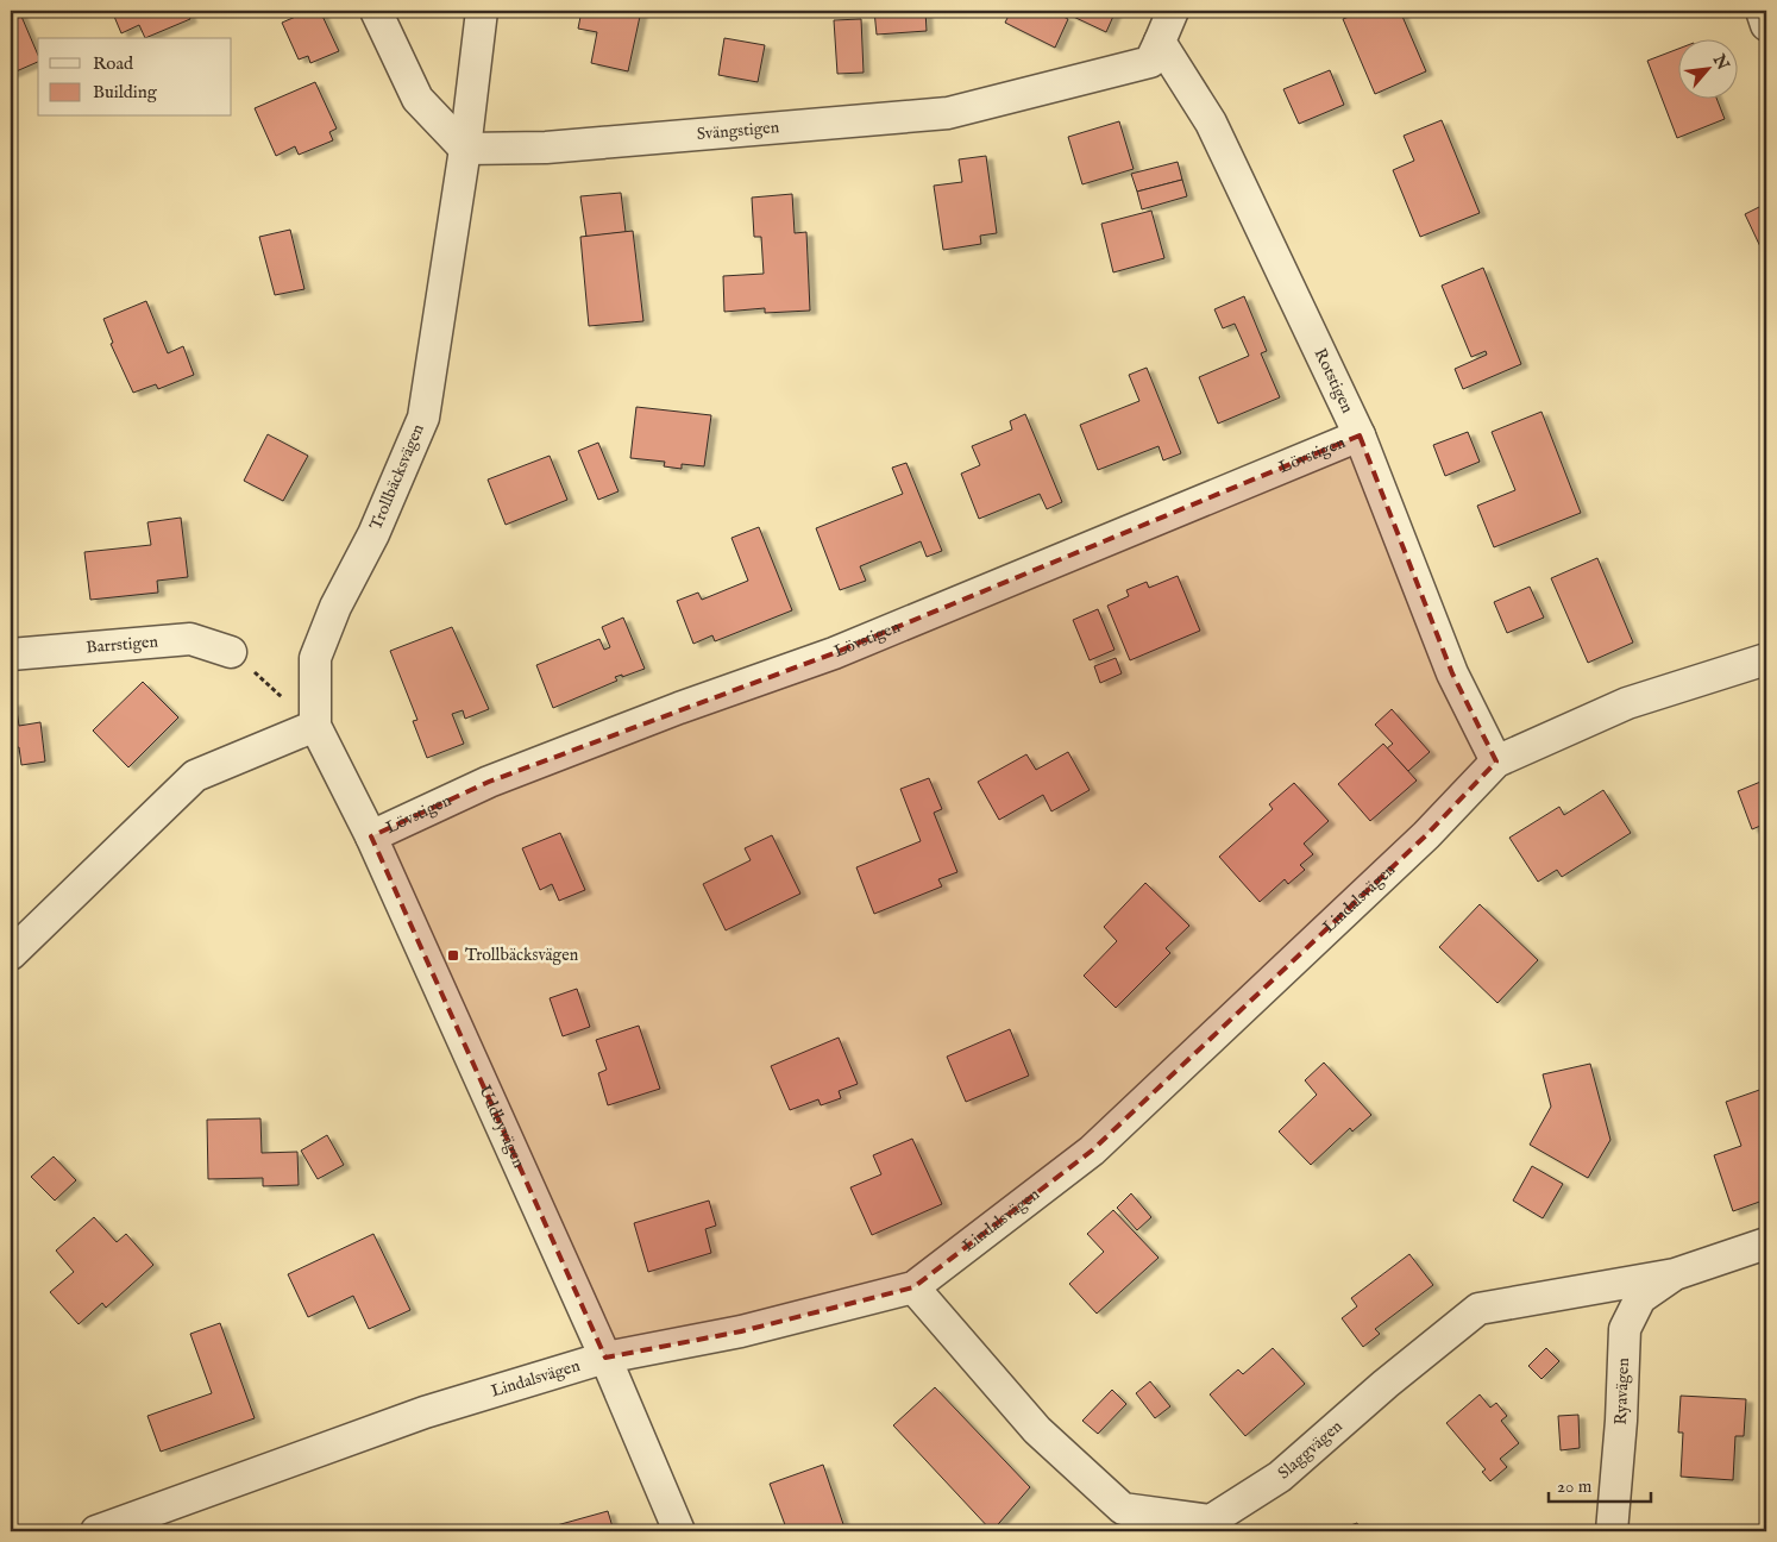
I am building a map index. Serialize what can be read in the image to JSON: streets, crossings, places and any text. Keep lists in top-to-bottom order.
{
  "streets": {
    "street": [
      "Svängstigen",
      "Rotstigen",
      "Lövstigen",
      "Trollbäcksvägen",
      "Barrstigen",
      "Lindalsvägen",
      "Uddbyvägen",
      "Ryavägen",
      "Slaggvägen"
    ]
  },
  "crossings": [
    ["Svängstigen", "Rotstigen"],
    ["Svängstigen", "Trollbäcksvägen"],
    ["Rotstigen", "Lövstigen"],
    ["Rotstigen", "Lindalsvägen"],
    ["Lövstigen", "Uddbyvägen"],
    ["Trollbäcksvägen", "Uddbyvägen"],
    ["Lindalsvägen", "Uddbyvägen"],
    ["Lindalsvägen", "Slaggvägen"],
    ["Ryavägen", "Slaggvägen"]
  ],
  "places": {
    "transit": ["Trollbäcksvägen"]
  },
  "legend": ["Road", "Building"],
  "scale_bar": "20 m",
  "north": "top right"
}
